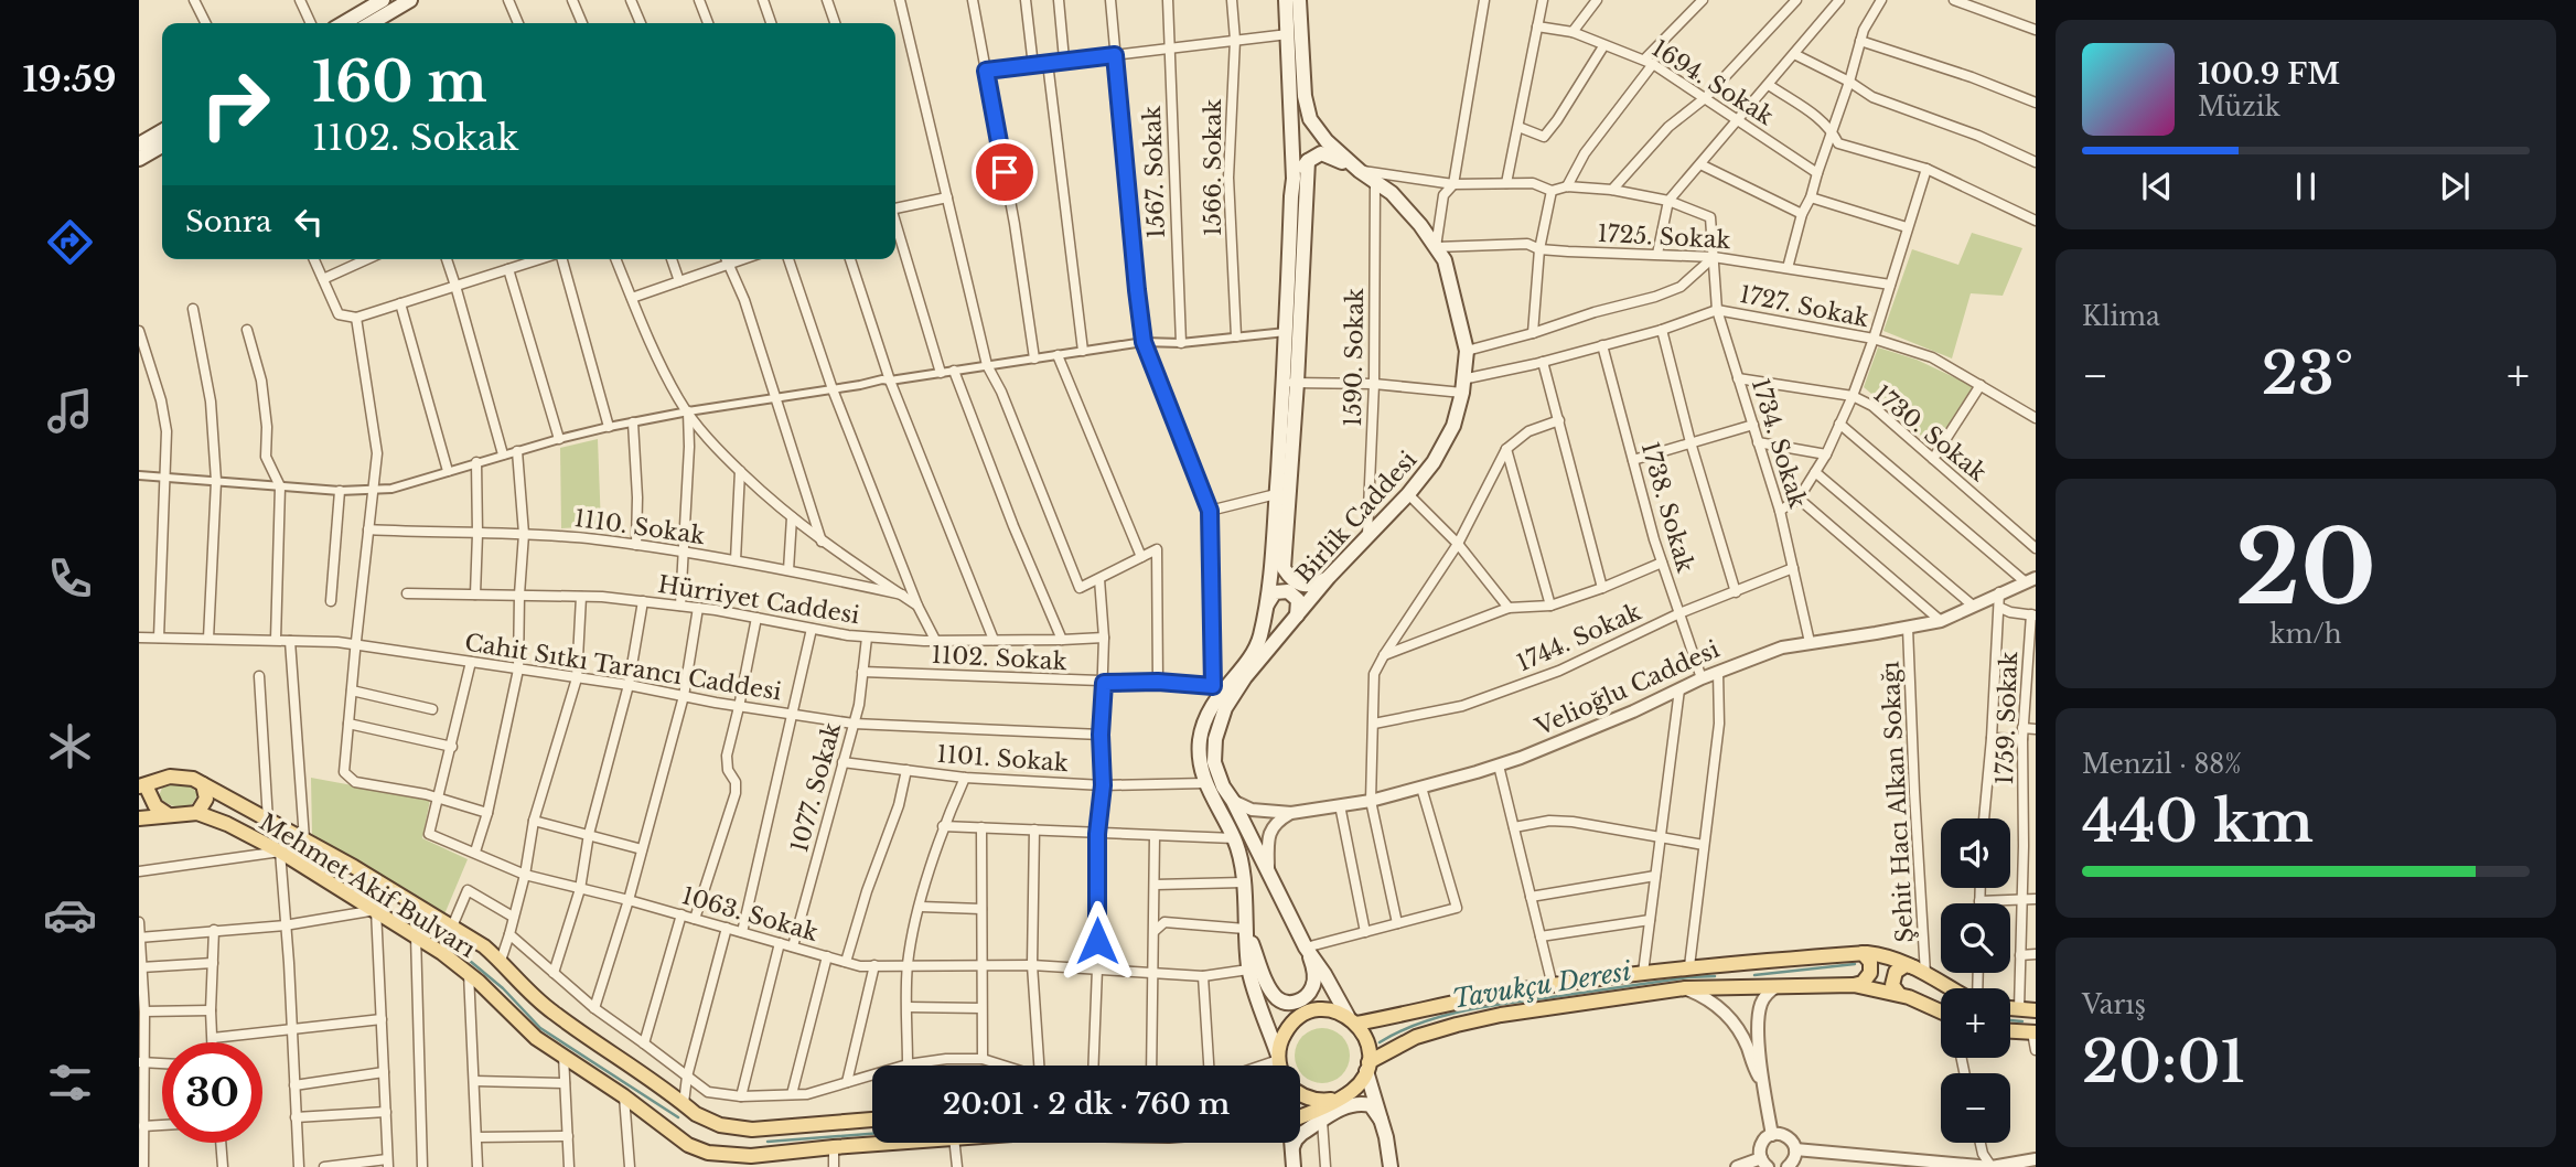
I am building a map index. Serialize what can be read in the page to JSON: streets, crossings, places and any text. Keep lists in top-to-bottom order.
{
  "streets": {
    "main road": ["Birlik Caddesi", "Mehmet Akif Bulvarı"],
    "street": [
      "1694. Sokak",
      "1566. Sokak",
      "1567. Sokak",
      "1725. Sokak",
      "1727. Sokak",
      "1590. Sokak",
      "1730. Sokak",
      "1734. Sokak",
      "1738. Sokak",
      "1110. Sokak",
      "Hürriyet Caddesi",
      "1744. Sokak",
      "1102. Sokak",
      "Cahit Sıtkı Tarancı Caddesi",
      "Velioğlu Caddesi",
      "1759. Sokak",
      "1101. Sokak",
      "1077. Sokak",
      "Şehit Hacı Alkan Sokağı",
      "1063. Sokak"
    ]
  },
  "crossings": [
    ["1725. Sokak", "1734. Sokak"],
    ["1725. Sokak", "Birlik Caddesi"],
    ["1727. Sokak", "1590. Sokak"],
    ["1727. Sokak", "1734. Sokak"],
    ["1727. Sokak", "1738. Sokak"],
    ["1727. Sokak", "Birlik Caddesi"],
    ["1590. Sokak", "Birlik Caddesi"],
    ["1730. Sokak", "1734. Sokak"],
    ["1734. Sokak", "1744. Sokak"],
    ["1734. Sokak", "Velioğlu Caddesi"],
    ["1738. Sokak", "1744. Sokak"],
    ["1738. Sokak", "Velioğlu Caddesi"],
    ["Birlik Caddesi", "1102. Sokak"],
    ["Birlik Caddesi", "Velioğlu Caddesi"],
    ["Birlik Caddesi", "1101. Sokak"],
    ["Birlik Caddesi", "1063. Sokak"],
    ["Hürriyet Caddesi", "1077. Sokak"],
    ["1102. Sokak", "1077. Sokak"],
    ["Cahit Sıtkı Tarancı Caddesi", "1077. Sokak"],
    ["Cahit Sıtkı Tarancı Caddesi", "1063. Sokak"],
    ["Velioğlu Caddesi", "Şehit Hacı Alkan Sokağı"],
    ["1101. Sokak", "1077. Sokak"],
    ["1077. Sokak", "1063. Sokak"]
  ],
  "water": ["Tavukçu Deresi"],
  "page": {
    "tabs": "19:59",
    "turn": ["160 m", "1102. Sokak"],
    "song": ["100.9 FM", "Müzik"],
    "then": "Sonra",
    "tile": [
      "Klima",
      ["20", "km/h"],
      ["Menzil · 88%", "440 km"],
      ["Varış", "20:01"]
    ],
    "heat": ["−", "23°", "+"],
    "map_buttons": ["+", "−"],
    "limit": "30",
    "trip": "20:01 · 2 dk · 760 m"
  }
}
